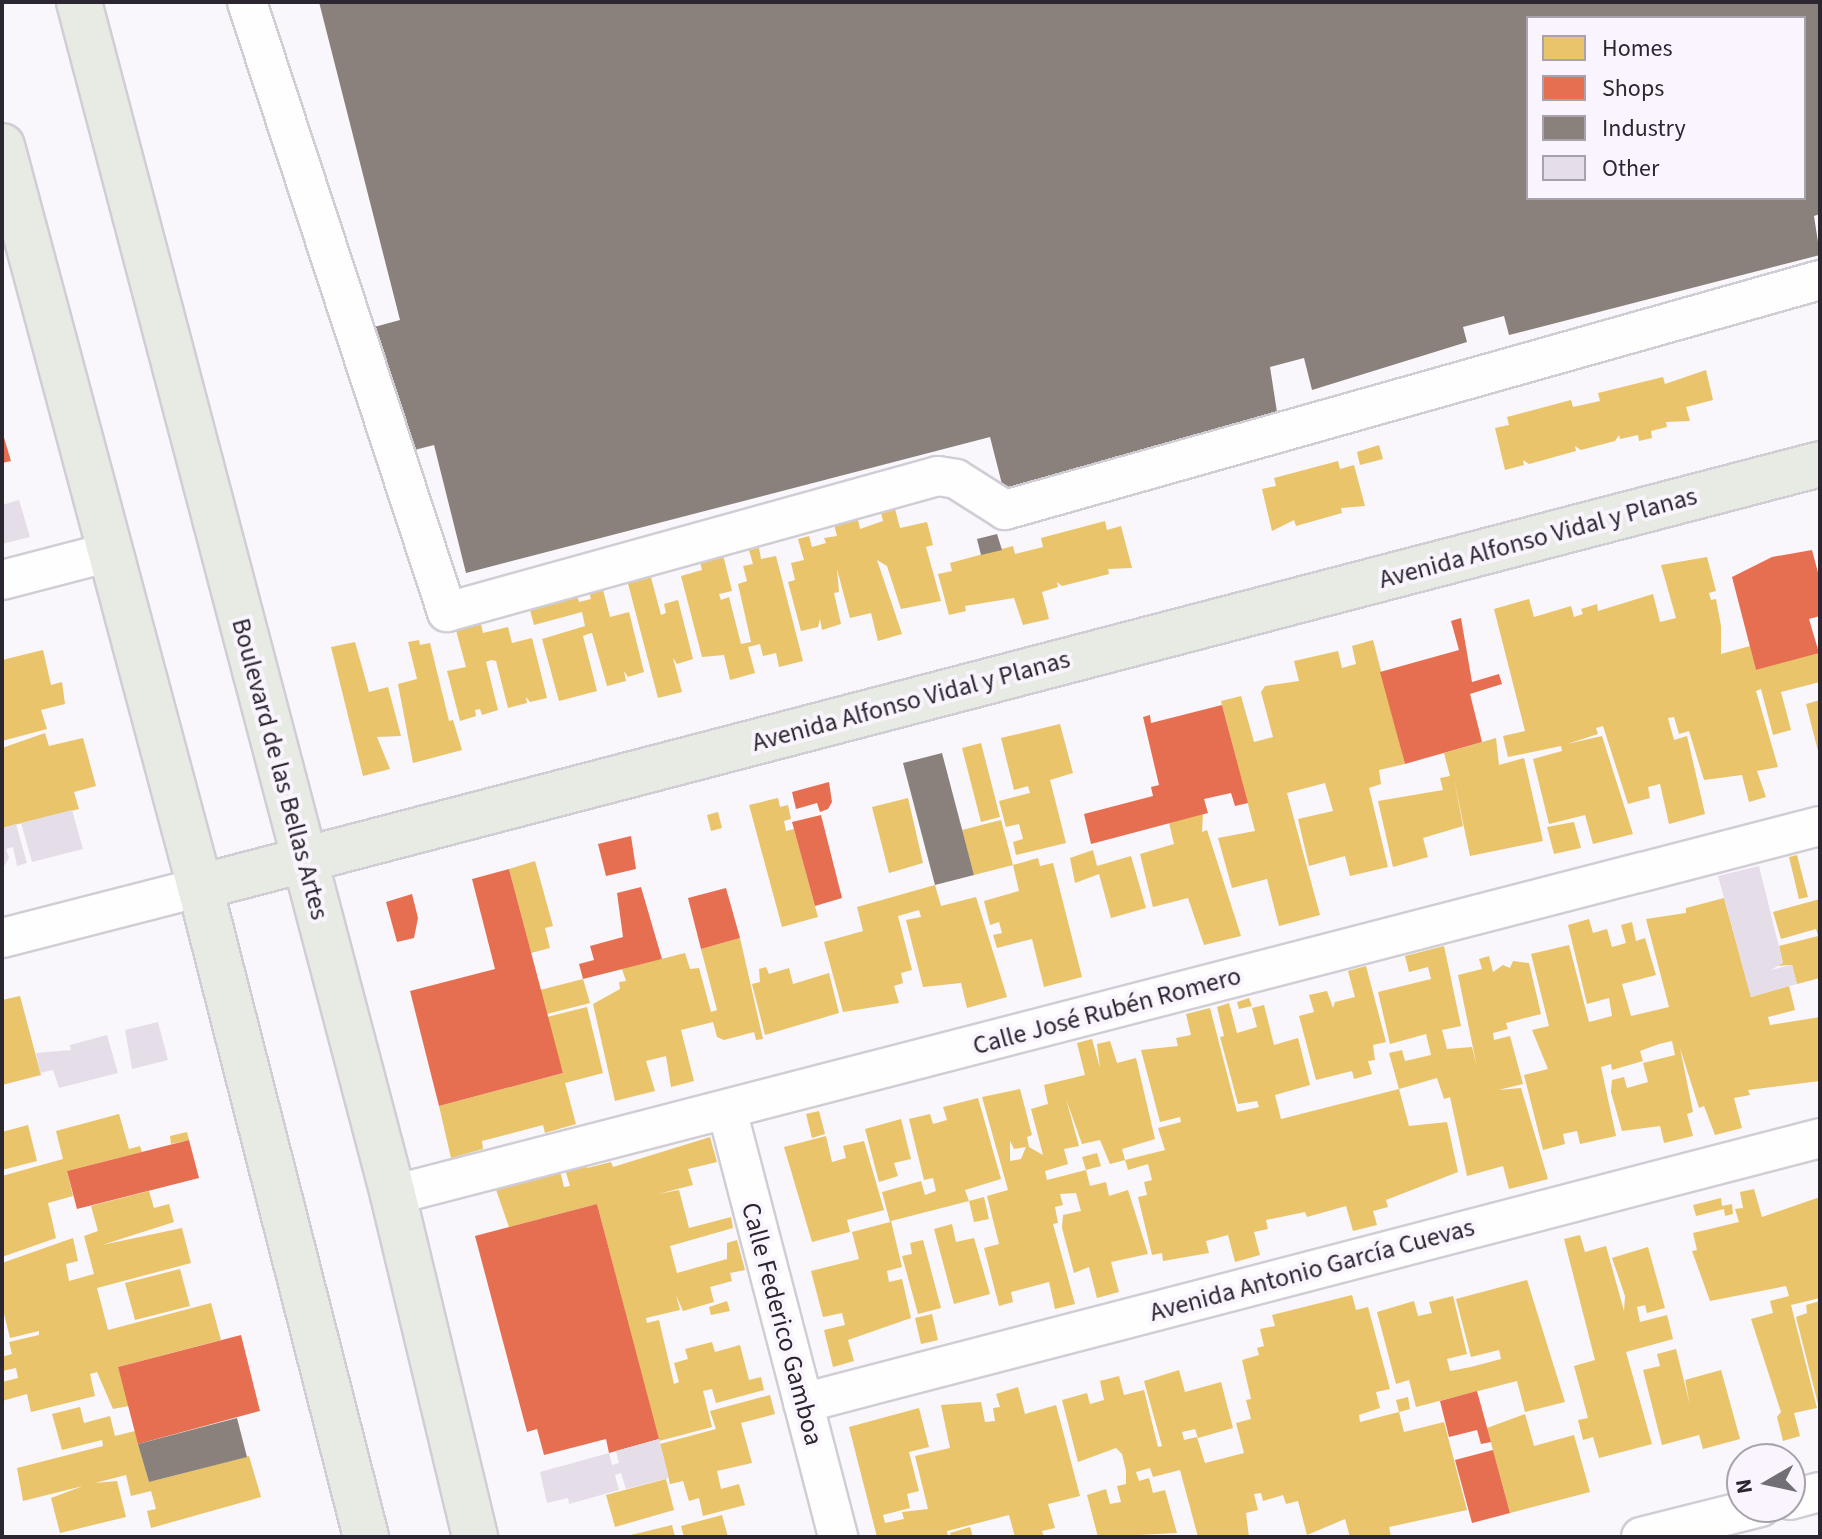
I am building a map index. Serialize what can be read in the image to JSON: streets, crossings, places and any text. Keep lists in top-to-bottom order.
{
  "streets": {
    "main road": ["Avenida Alfonso Vidal y Planas", "Boulevard de las Bellas Artes"],
    "street": ["Calle José Rubén Romero", "Avenida Antonio García Cuevas", "Calle Federico Gamboa"]
  },
  "crossings": [
    ["Avenida Alfonso Vidal y Planas", "Boulevard de las Bellas Artes"],
    ["Boulevard de las Bellas Artes", "Calle José Rubén Romero"],
    ["Calle José Rubén Romero", "Calle Federico Gamboa"],
    ["Avenida Antonio García Cuevas", "Calle Federico Gamboa"]
  ],
  "legend": [
    "Homes",
    "Shops",
    "Industry",
    "Other"
  ],
  "north": "left"
}
